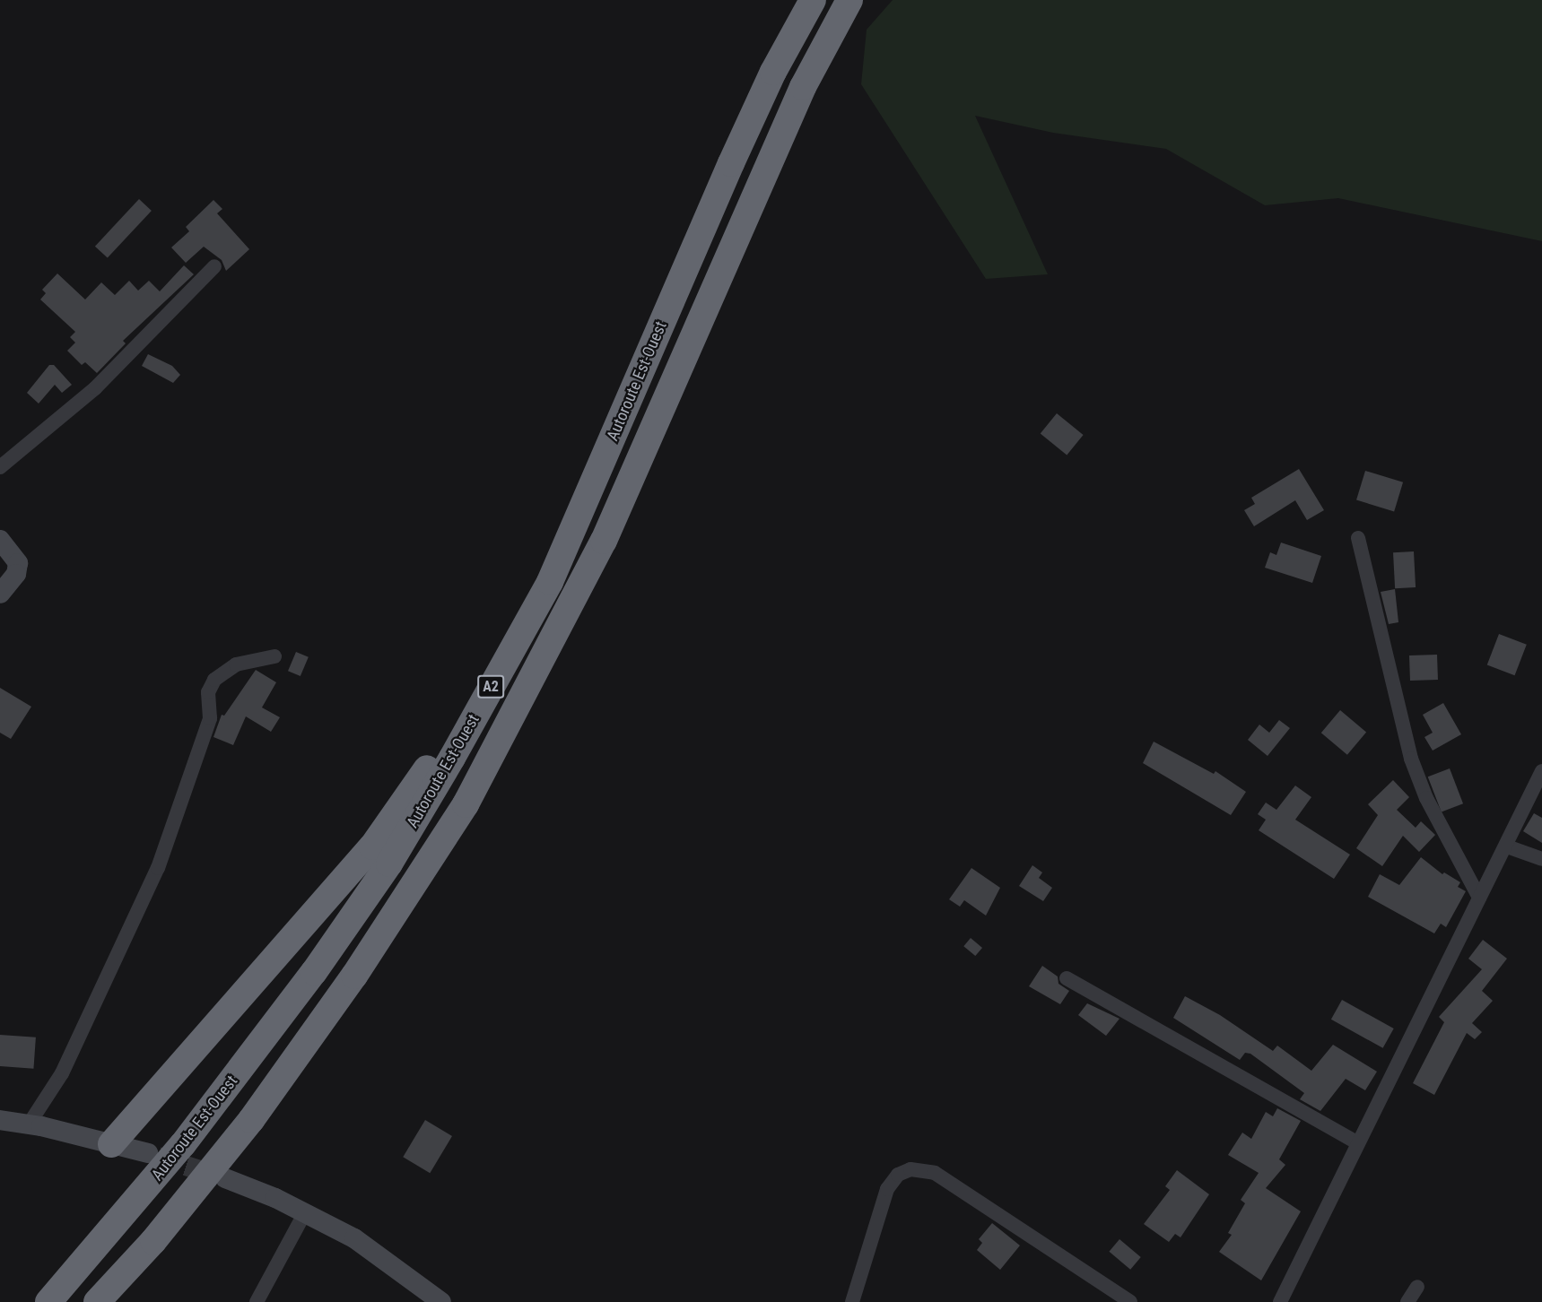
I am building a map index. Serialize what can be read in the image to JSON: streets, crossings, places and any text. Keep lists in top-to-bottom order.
{
  "streets": {
    "highway": ["Autoroute Est-Ouest", "A2"]
  }
}
